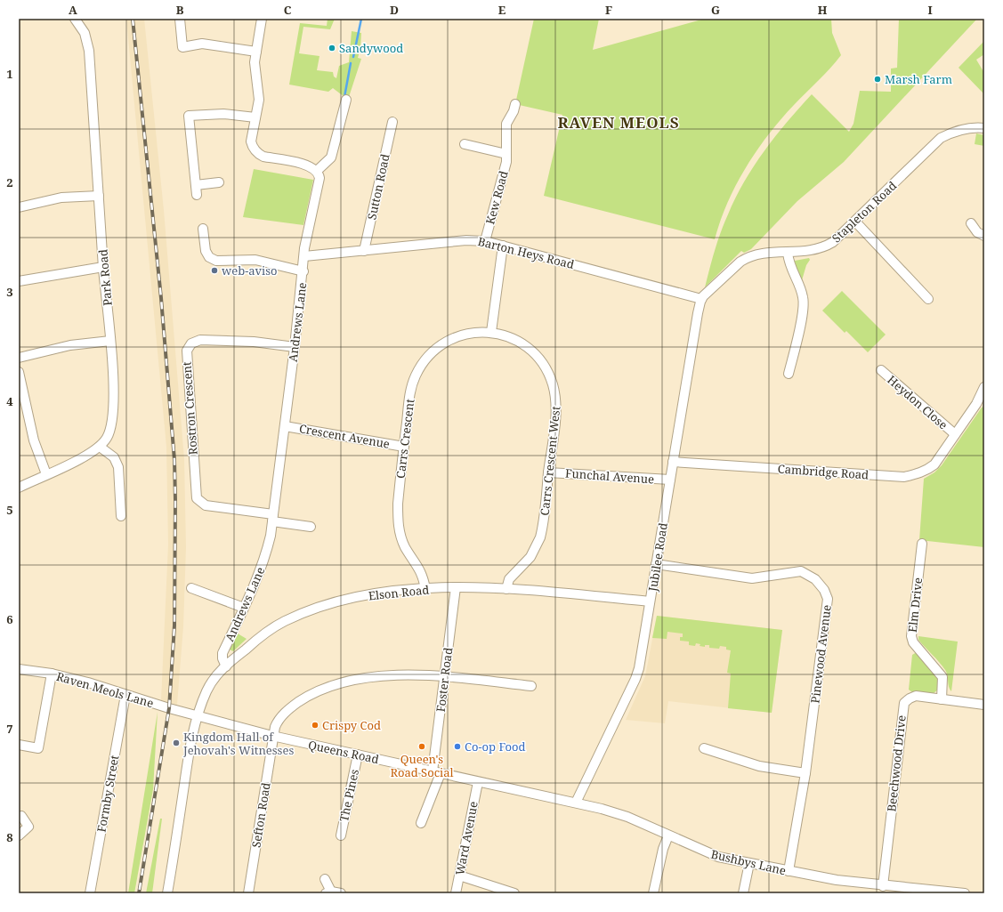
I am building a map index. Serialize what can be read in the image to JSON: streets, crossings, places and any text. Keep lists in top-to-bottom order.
{
  "streets": {
    "street": [
      "Sutton Road",
      "Kew Road",
      "Stapleton Road",
      "Barton Heys Road",
      "Park Road",
      "Andrews Lane",
      "Heydon Close",
      "Rostron Crescent",
      "Crescent Avenue",
      "Carrs Crescent",
      "Carrs Crescent West",
      "Cambridge Road",
      "Funchal Avenue",
      "Jubilee Road",
      "Elson Road",
      "Elm Drive",
      "Pinewood Avenue",
      "Foster Road",
      "Raven Meols Lane",
      "Queens Road",
      "Beechwood Drive",
      "Formby Street",
      "The Pines",
      "Sefton Road",
      "Ward Avenue",
      "Bushbys Lane"
    ]
  },
  "crossings": [
    ["Sutton Road", "Barton Heys Road"],
    ["Kew Road", "Barton Heys Road"],
    ["Stapleton Road", "Barton Heys Road"],
    ["Stapleton Road", "Jubilee Road"],
    ["Barton Heys Road", "Andrews Lane"],
    ["Barton Heys Road", "Jubilee Road"],
    ["Andrews Lane", "Rostron Crescent"],
    ["Andrews Lane", "Crescent Avenue"],
    ["Andrews Lane", "Elson Road"],
    ["Heydon Close", "Cambridge Road"],
    ["Crescent Avenue", "Carrs Crescent"],
    ["Carrs Crescent", "Carrs Crescent West"],
    ["Carrs Crescent", "Elson Road"],
    ["Carrs Crescent West", "Funchal Avenue"],
    ["Carrs Crescent West", "Elson Road"],
    ["Cambridge Road", "Jubilee Road"],
    ["Funchal Avenue", "Jubilee Road"],
    ["Jubilee Road", "Elson Road"],
    ["Jubilee Road", "Pinewood Avenue"],
    ["Jubilee Road", "Bushbys Lane"],
    ["Elson Road", "Foster Road"],
    ["Elson Road", "Queens Road"],
    ["Elm Drive", "Beechwood Drive"],
    ["Pinewood Avenue", "Bushbys Lane"],
    ["Foster Road", "Queens Road"],
    ["Foster Road", "Sefton Road"],
    ["Raven Meols Lane", "Queens Road"],
    ["Raven Meols Lane", "Formby Street"],
    ["Queens Road", "The Pines"],
    ["Queens Road", "Sefton Road"],
    ["Queens Road", "Ward Avenue"],
    ["Queens Road", "Bushbys Lane"],
    ["Beechwood Drive", "Bushbys Lane"],
    ["Ward Avenue", "Bushbys Lane"]
  ],
  "districts": ["RAVEN MEOLS"],
  "places": [
    "Sandywood",
    "Marsh Farm",
    "web-aviso",
    "Crispy Cod",
    "Kingdom Hall of Jehovah's Witnesses",
    "Queen's Road Social",
    "Co-op Food"
  ],
  "grid": {
    "columns": [
      "A",
      "B",
      "C",
      "D",
      "E",
      "F",
      "G",
      "H",
      "I"
    ],
    "rows": [
      "1",
      "2",
      "3",
      "4",
      "5",
      "6",
      "7",
      "8"
    ]
  }
}
